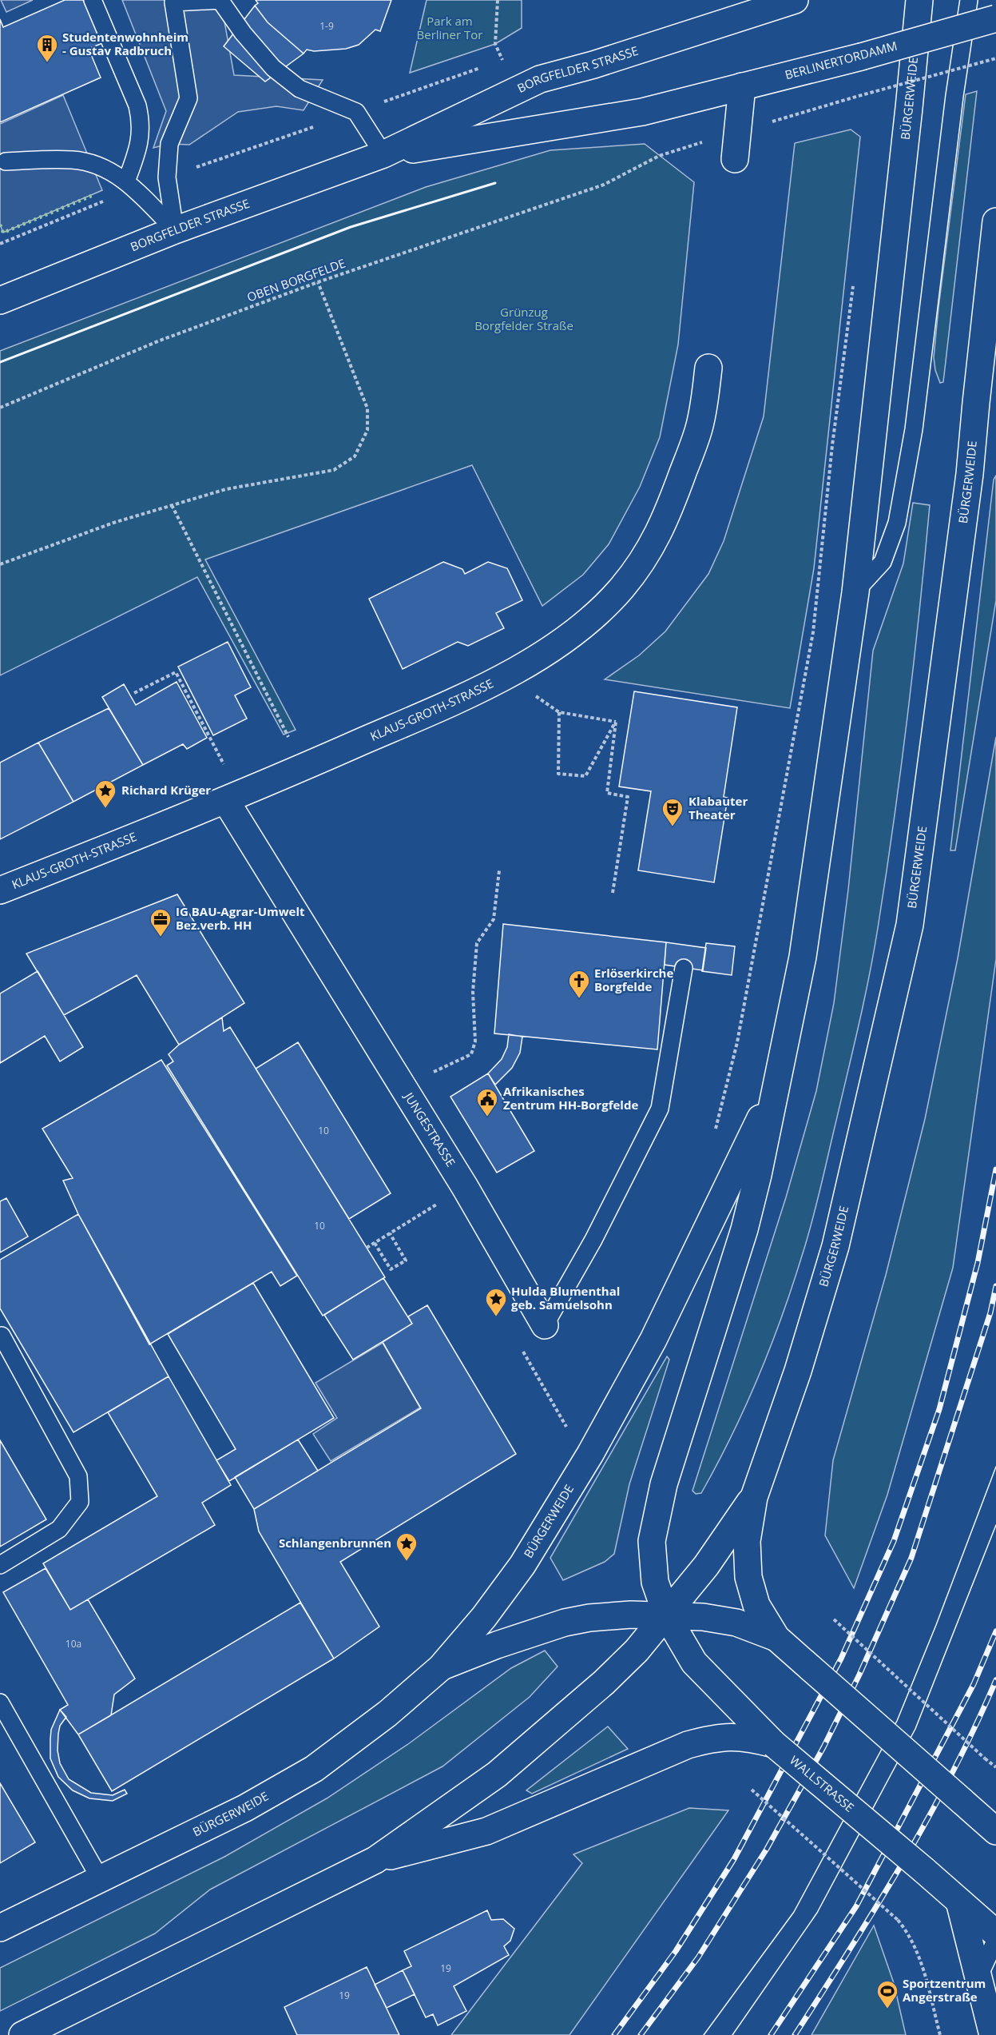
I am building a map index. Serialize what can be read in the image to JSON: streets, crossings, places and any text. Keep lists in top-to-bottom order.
{
  "streets": {
    "main road": [
      "BERLINERTORDAMM",
      "BORGFELDER STRASSE",
      "BÜRGERWEIDE",
      "KLAUS-GROTH-STRASSE",
      "JUNGESTRASSE",
      "WALLSTRASSE"
    ],
    "path": ["OBEN BORGFELDE"]
  },
  "crossings": [
    ["BERLINERTORDAMM", "BORGFELDER STRASSE"],
    ["BÜRGERWEIDE", "WALLSTRASSE"],
    ["KLAUS-GROTH-STRASSE", "JUNGESTRASSE"]
  ],
  "parks": ["Park am Berliner Tor", "Grünzug Borgfelder Straße"],
  "places": {
    "building": ["Studentenwohnheim - Gustav Radbruch"],
    "place": ["Richard Krüger", "Hulda Blumenthal geb. Samuelsohn", "Schlangenbrunnen"],
    "theatre": ["Klabauter Theater"],
    "office": ["IG BAU-Agrar-Umwelt Bez.verb. HH"],
    "church": ["Erlöserkirche Borgfelde"],
    "public building": ["Afrikanisches Zentrum HH-Borgfelde"],
    "sports": ["Sportzentrum Angerstraße"]
  },
  "house_numbers": [
    "1-9",
    "10",
    "10",
    "10a",
    "19",
    "19"
  ]
}
